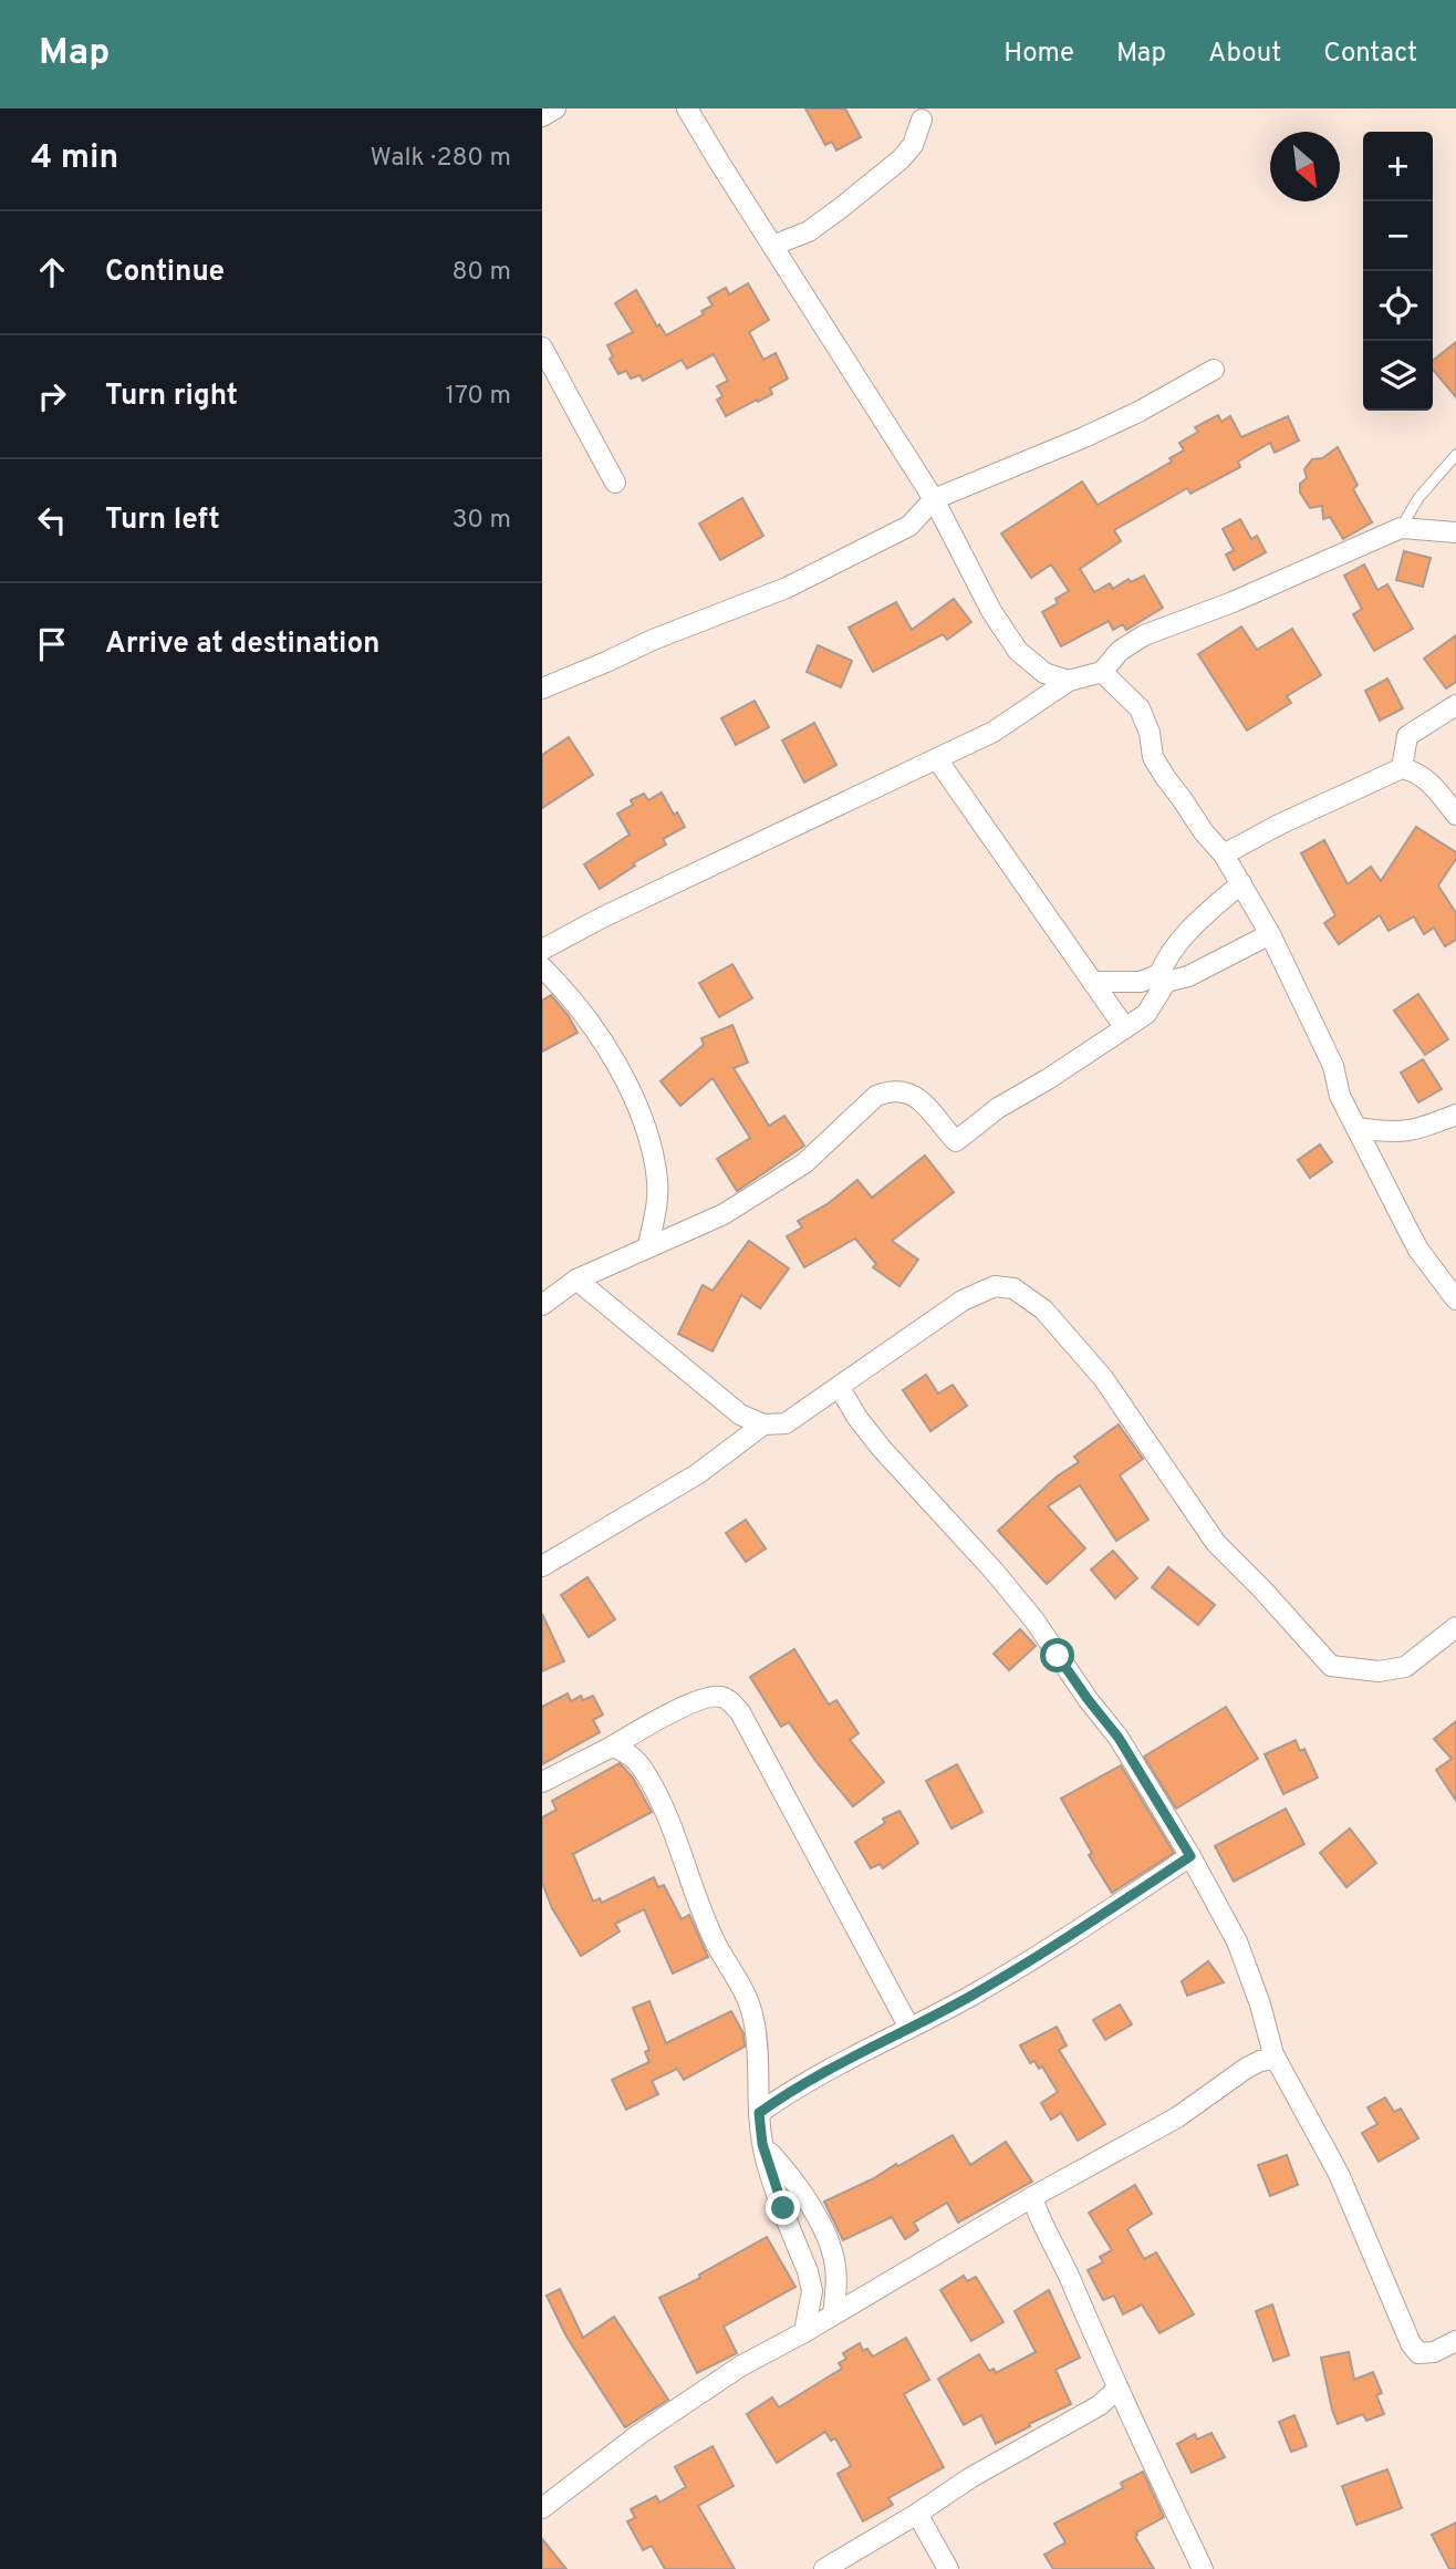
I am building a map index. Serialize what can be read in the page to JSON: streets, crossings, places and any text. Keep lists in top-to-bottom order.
{
  "north": "bottom right",
  "page": {
    "header": "Map",
    "nav": [
      "Home",
      "Map",
      "About",
      "Contact"
    ],
    "heading": ["4 min", "Walk · 280 m"],
    "map_buttons": ["+", "−"],
    "list": [
      ["Continue", "80 m"],
      ["Turn right", "170 m"],
      ["Turn left", "30 m"],
      "Arrive at destination"
    ]
  }
}
